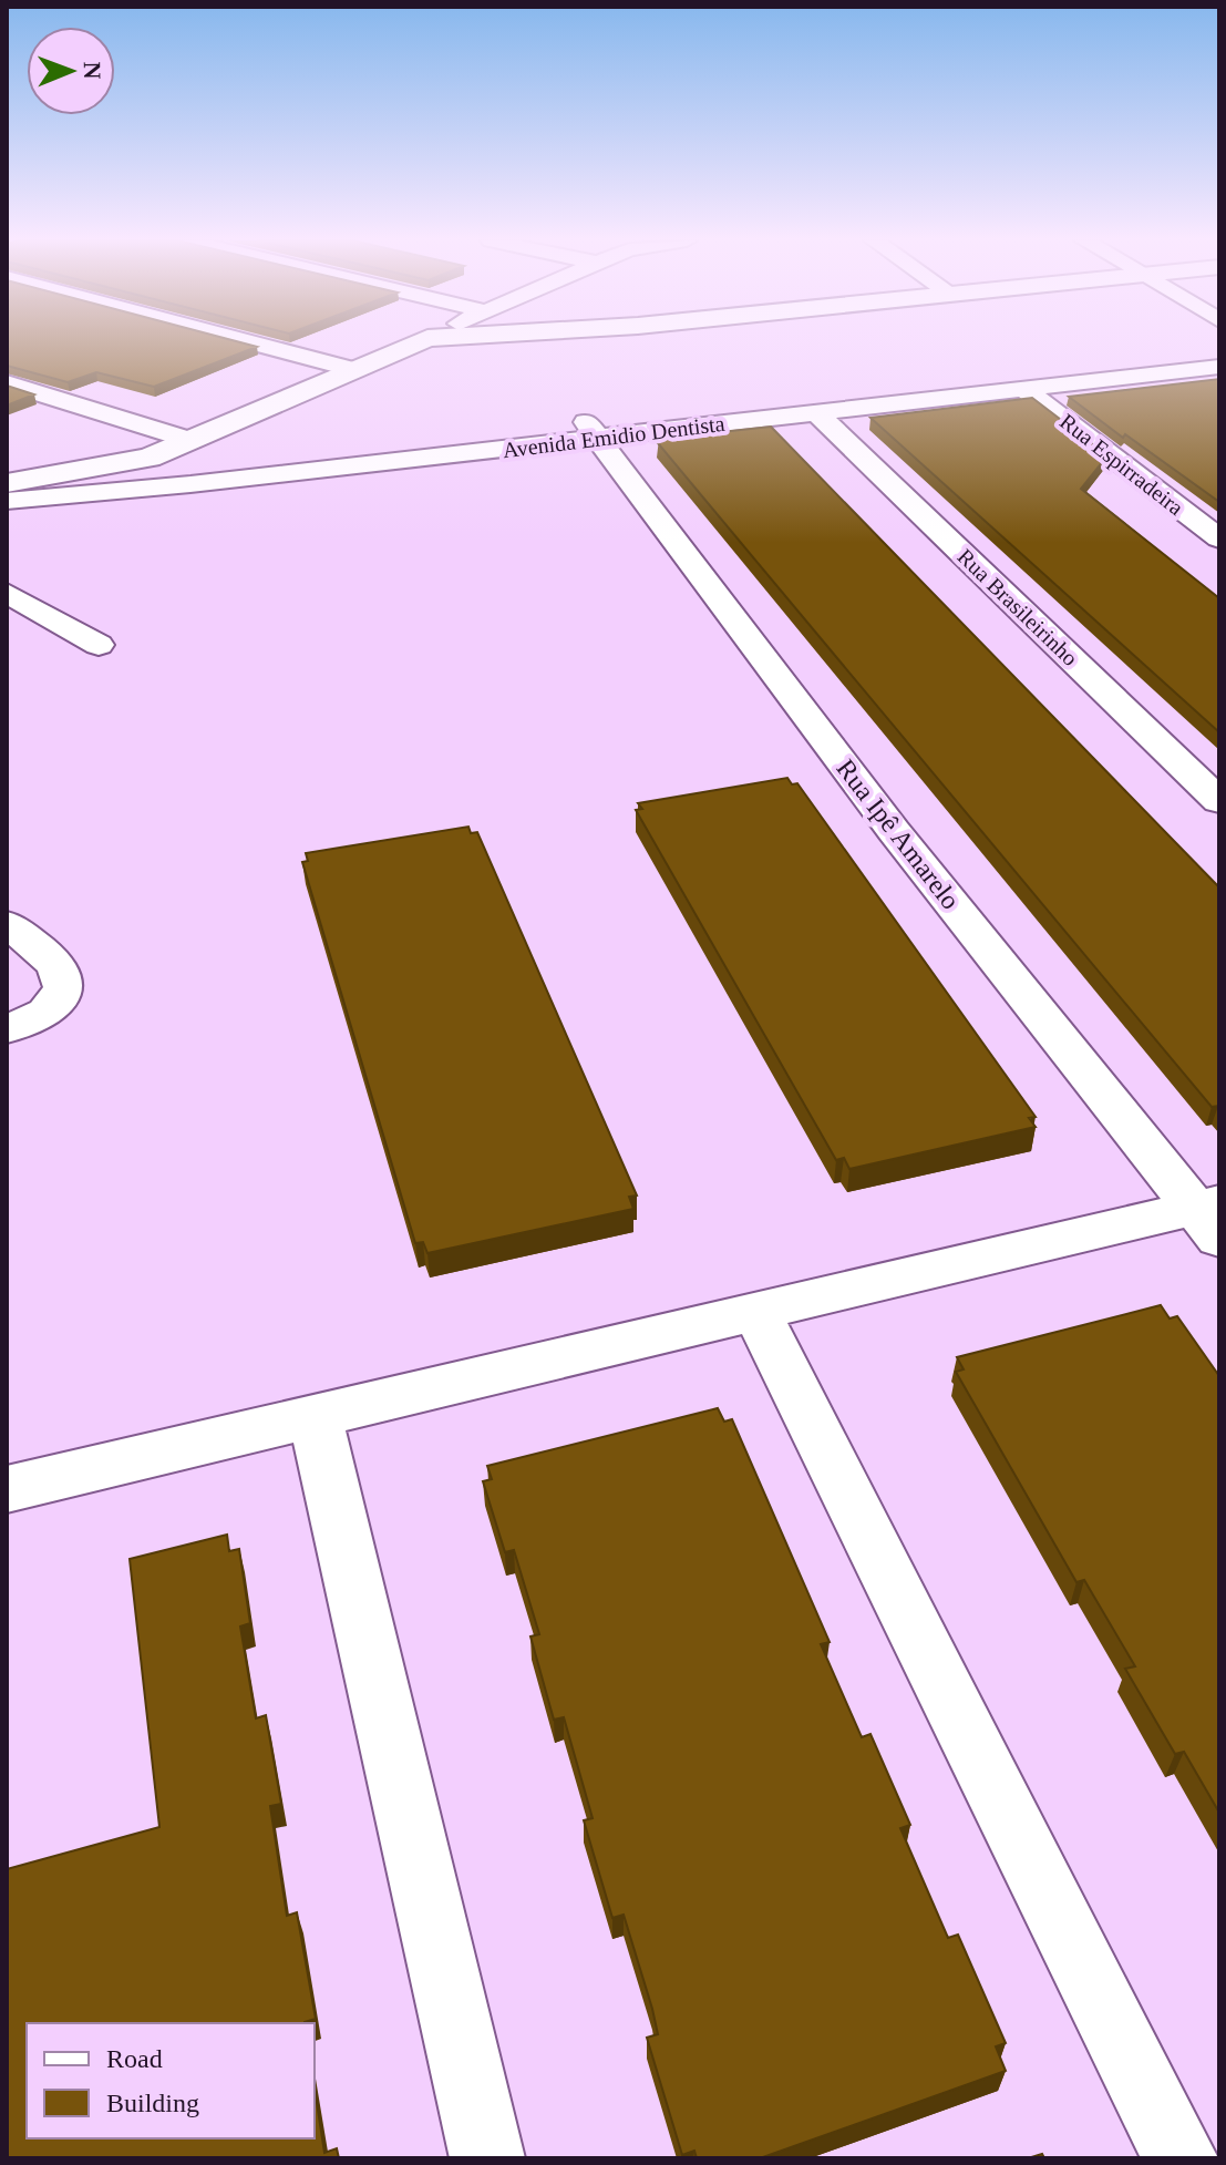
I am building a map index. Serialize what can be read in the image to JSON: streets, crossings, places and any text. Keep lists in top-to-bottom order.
{
  "streets": {
    "street": [
      "Avenida Emidio Dentista",
      "Rua Espirradeira",
      "Rua Brasileirinho",
      "Rua Ipê Amarelo"
    ]
  },
  "crossings": [
    ["Avenida Emidio Dentista", "Rua Espirradeira"],
    ["Avenida Emidio Dentista", "Rua Brasileirinho"],
    ["Avenida Emidio Dentista", "Rua Ipê Amarelo"]
  ],
  "legend": ["Road", "Building"],
  "north": "right"
}
